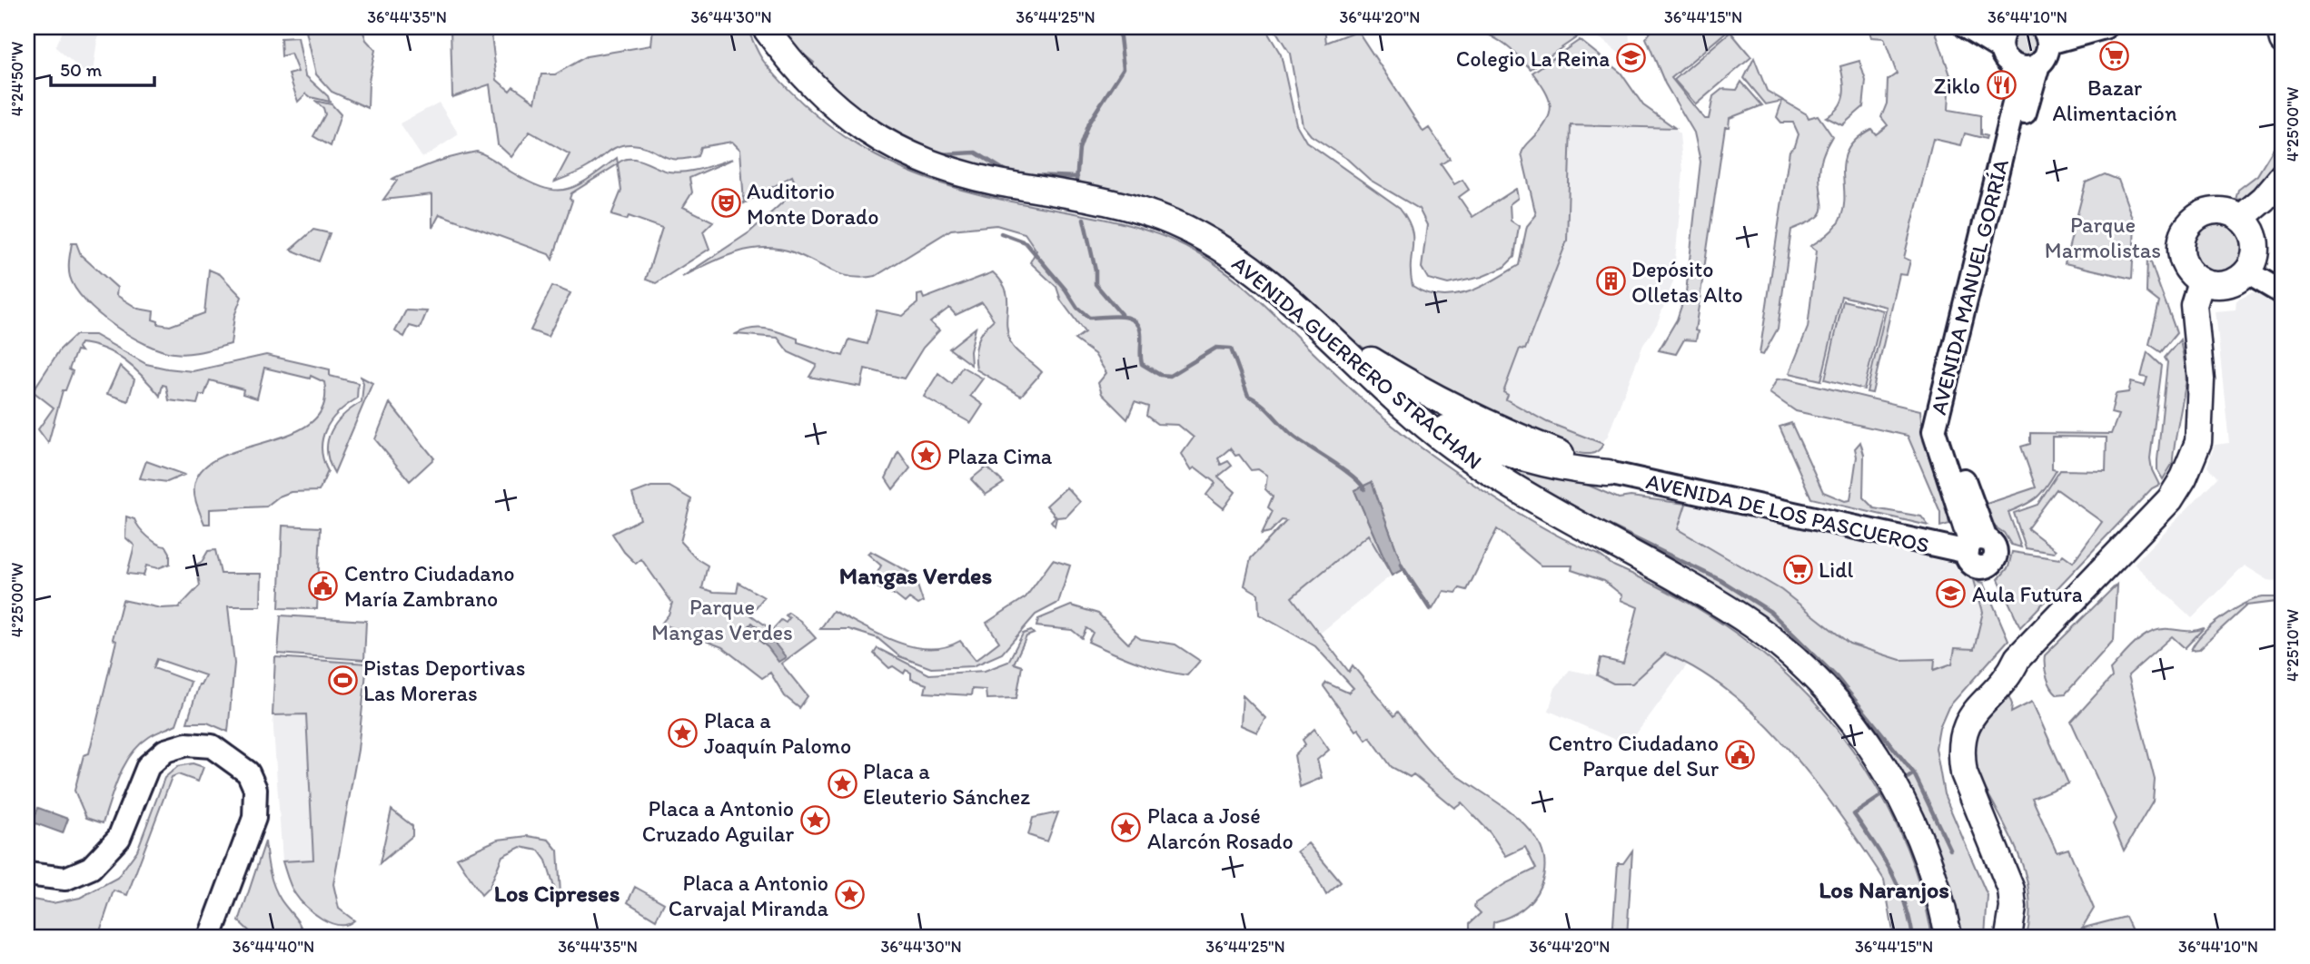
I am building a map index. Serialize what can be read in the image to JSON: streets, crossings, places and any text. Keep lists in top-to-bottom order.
{
  "streets": {
    "main road": ["AVENIDA MANUEL GORRÍA", "AVENIDA GUERRERO STRACHAN", "AVENIDA DE LOS PASCUEROS"]
  },
  "crossings": [
    ["AVENIDA MANUEL GORRÍA", "AVENIDA DE LOS PASCUEROS"]
  ],
  "districts": ["Mangas Verdes", "Los Naranjos", "Los Cipreses"],
  "parks": ["Parque Marmolistas", "Parque Mangas Verdes"],
  "places": {
    "supermarket": ["Bazar Alimentación", "Lidl"],
    "school or university": ["Colegio La Reina", "Aula Futura"],
    "restaurant": ["Ziklo"],
    "theatre": ["Auditorio Monte Dorado"],
    "building": ["Depósito Olletas Alto"],
    "place": [
      "Plaza Cima",
      "Placa a Joaquín Palomo",
      "Placa a Eleuterio Sánchez",
      "Placa a Antonio Cruzado Aguilar",
      "Placa a José Alarcón Rosado",
      "Placa a Antonio Carvajal Miranda"
    ],
    "public building": ["Centro Ciudadano María Zambrano", "Centro Ciudadano Parque del Sur"],
    "sports": ["Pistas Deportivas Las Moreras"]
  },
  "scale_bar": "50 m",
  "coordinates": [
    "36°44'35\"N",
    "36°44'30\"N",
    "36°44'25\"N",
    "36°44'20\"N",
    "36°44'15\"N",
    "36°44'10\"N",
    "4°24'50\"W",
    "4°25'00\"W",
    "4°25'10\"W",
    "36°44'40\"N"
  ]
}
